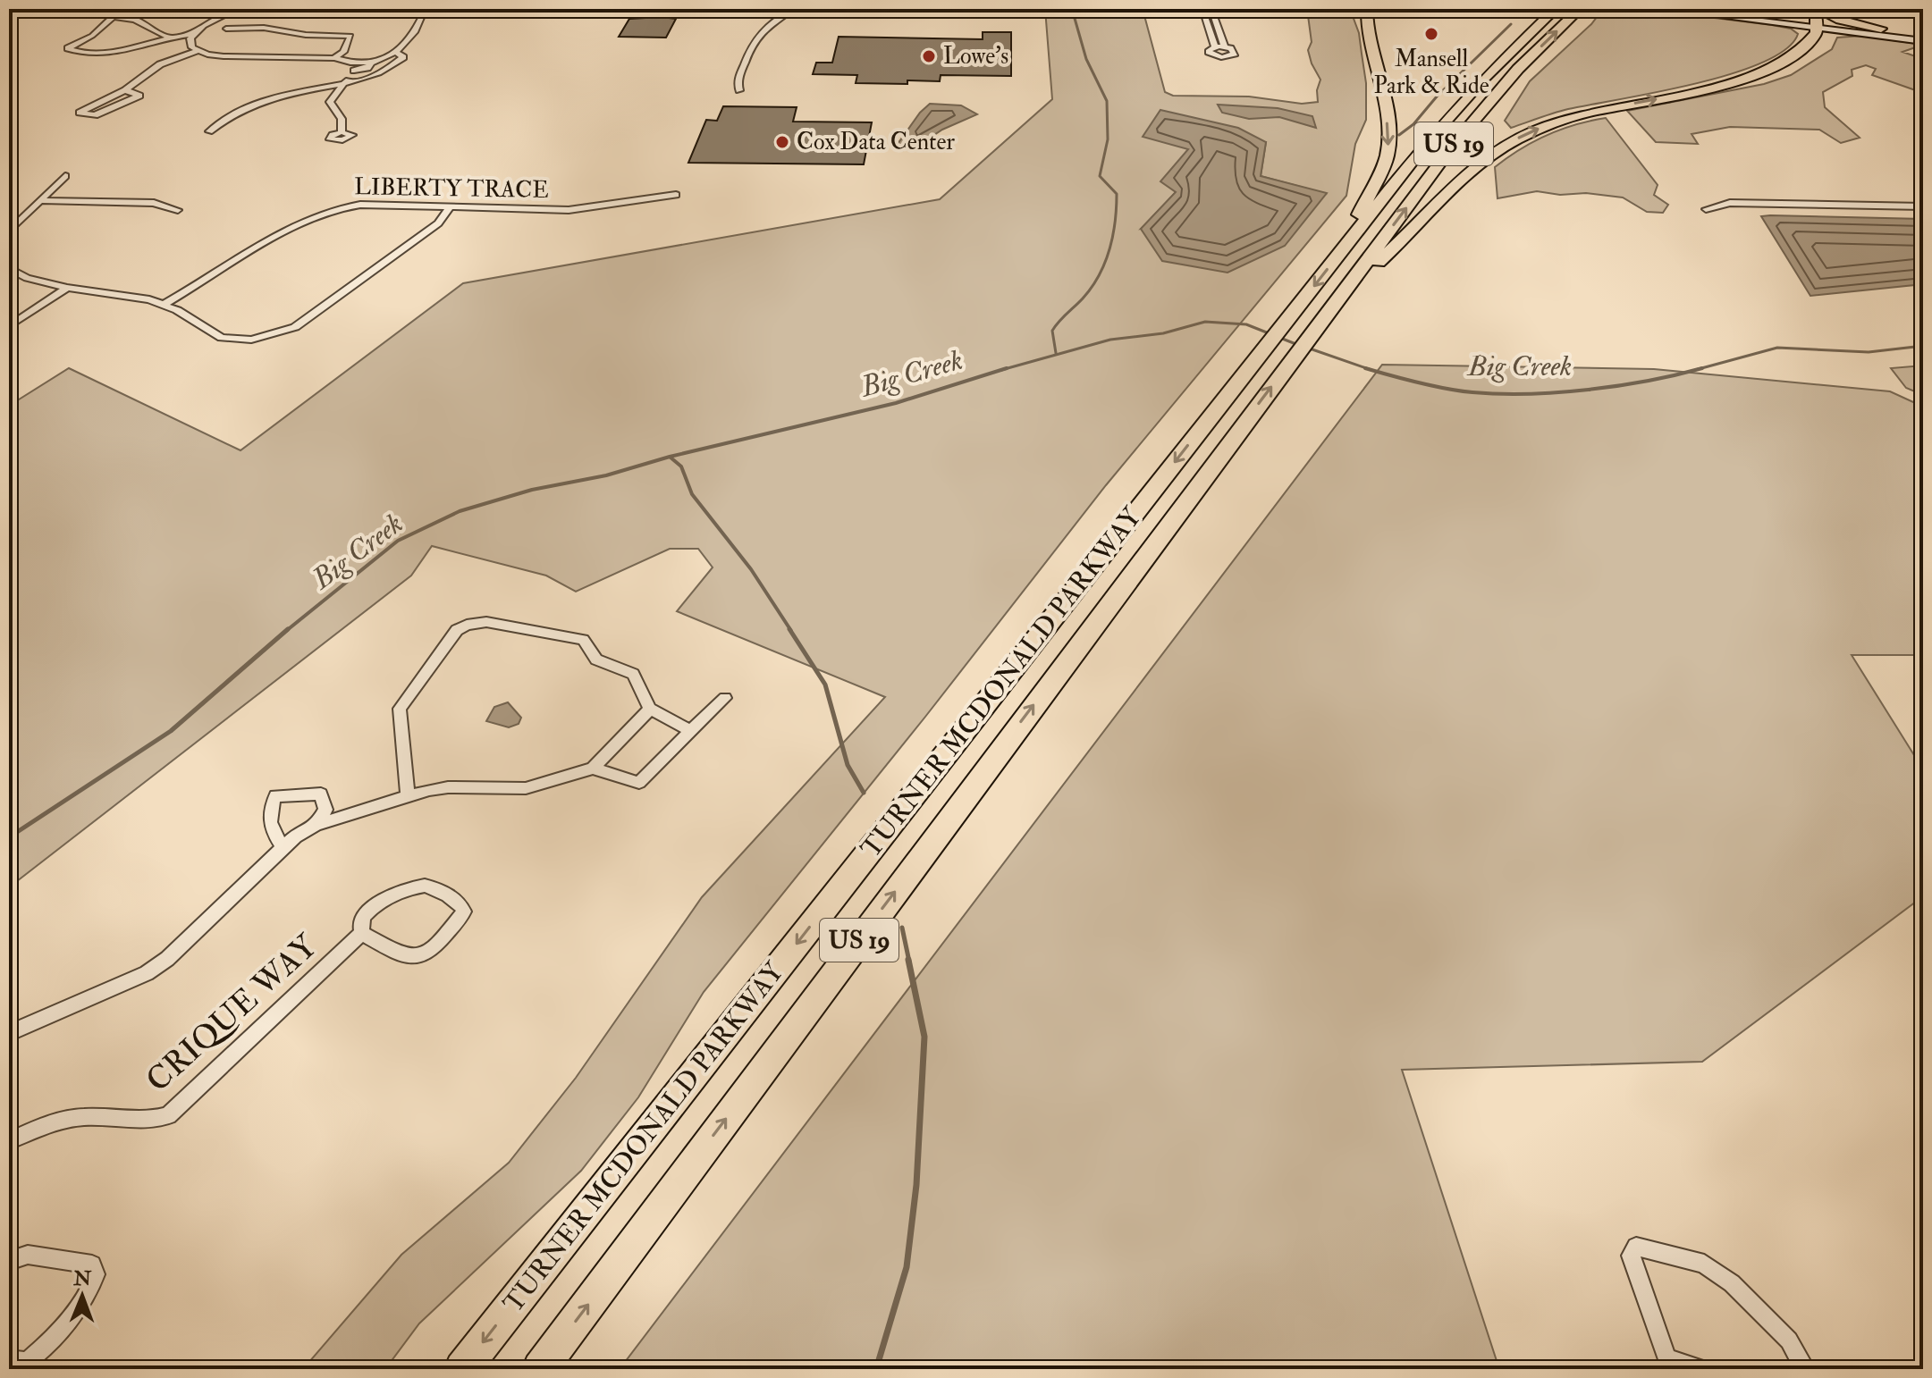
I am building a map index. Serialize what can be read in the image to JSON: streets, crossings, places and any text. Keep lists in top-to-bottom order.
{
  "streets": {
    "highway": ["US 19", "TURNER MCDONALD PARKWAY"],
    "street": ["LIBERTY TRACE", "CRIQUE WAY"]
  },
  "water": ["Big Creek"],
  "places": ["Mansell Park & Ride", "Lowe's", "Cox Data Center"],
  "north": "top"
}
